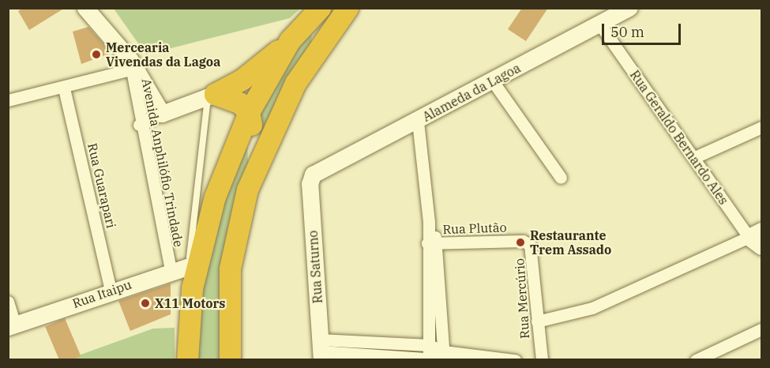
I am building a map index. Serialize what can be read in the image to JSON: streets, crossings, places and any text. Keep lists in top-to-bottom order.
{
  "streets": {
    "street": [
      "Alameda da Lagoa",
      "Rua Geraldo Bernardo Ales",
      "Avenida Anphilófio Trindade",
      "Rua Guarapari",
      "Rua Plutão",
      "Rua Saturno",
      "Rua Itaipu",
      "Rua Mercúrio"
    ]
  },
  "crossings": [
    ["Alameda da Lagoa", "Rua Geraldo Bernardo Ales"],
    ["Alameda da Lagoa", "Rua Saturno"],
    ["Avenida Anphilófio Trindade", "Rua Itaipu"],
    ["Rua Guarapari", "Rua Itaipu"],
    ["Rua Plutão", "Rua Mercúrio"]
  ],
  "places": ["Mercearia Vivendas da Lagoa", "Restaurante Trem Assado", "X11 Motors"],
  "scale_bar": "50 m"
}
